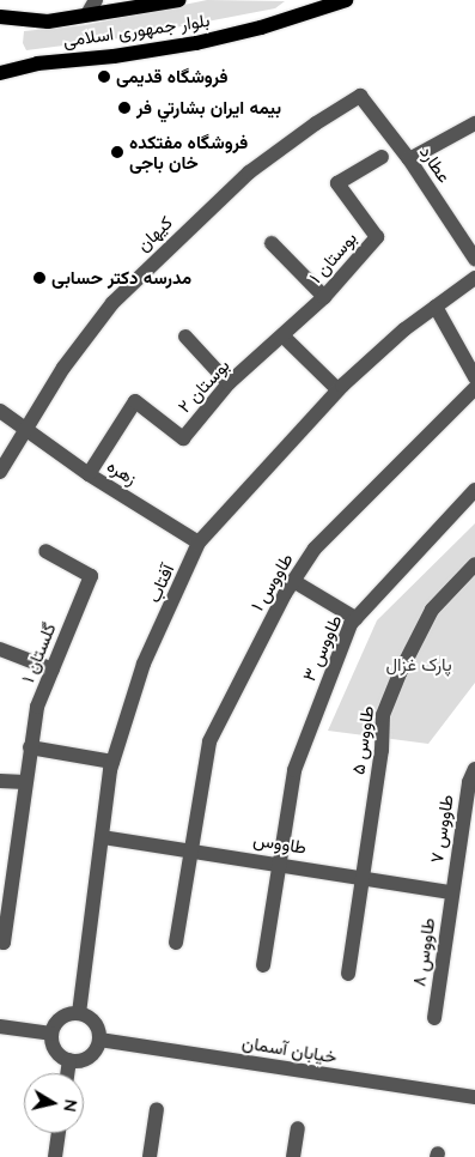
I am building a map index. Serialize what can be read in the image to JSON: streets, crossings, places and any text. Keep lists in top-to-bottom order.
{
  "streets": {
    "main road": ["بلوار جمهوری اسلامی"],
    "street": [
      "عطارد",
      "کیهان",
      "بوستان ۱",
      "بوستان ۲",
      "زهره",
      "طاووس ۱",
      "آفتاب",
      "طاووس ۳",
      "گلستان ۱",
      "طاووس ۵",
      "طاووس ۷",
      "طاووس",
      "طاووس ۸",
      "خیابان آسمان"
    ]
  },
  "crossings": [
    ["عطارد", "کیهان"],
    ["کیهان", "زهره"],
    ["بوستان ۱", "بوستان ۲"],
    ["بوستان ۲", "زهره"],
    ["زهره", "آفتاب"],
    ["طاووس ۱", "طاووس"],
    ["آفتاب", "طاووس"],
    ["آفتاب", "خیابان آسمان"],
    ["طاووس ۳", "طاووس"],
    ["طاووس ۵", "طاووس"],
    ["طاووس ۷", "طاووس"],
    ["طاووس ۷", "طاووس ۸"],
    ["طاووس", "طاووس ۸"]
  ],
  "parks": ["پارک غزال"],
  "places": [
    "فروشگاه قدیمی",
    "بيمه ايران بشارتي فر",
    "فروشگاه مفتکده خان باجی",
    "مدرسه دکتر حسابی"
  ],
  "north": "right"
}
